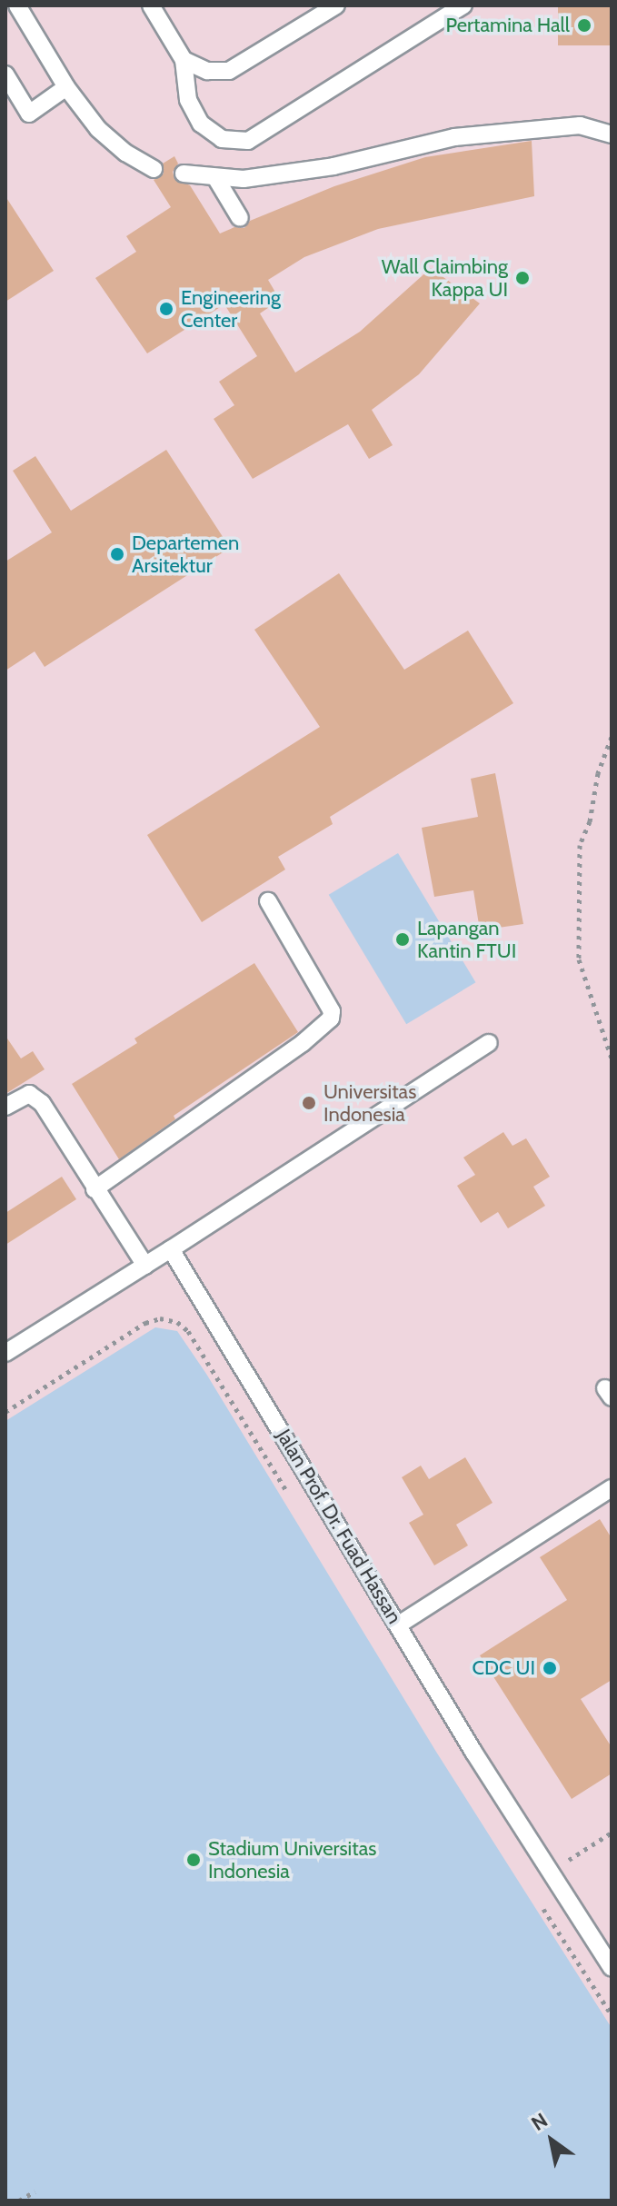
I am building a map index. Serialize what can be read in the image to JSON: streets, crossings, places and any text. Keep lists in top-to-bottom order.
{
  "streets": {
    "lane": ["Jalan Prof. Dr. Fuad Hassan"]
  },
  "places": [
    "Pertamina Hall",
    "Wall Claimbing Kappa UI",
    "Engineering Center",
    "Departemen Arsitektur",
    "Lapangan Kantin FTUI",
    "Universitas Indonesia",
    "CDC UI",
    "Stadium Universitas Indonesia"
  ],
  "north": "top left"
}
